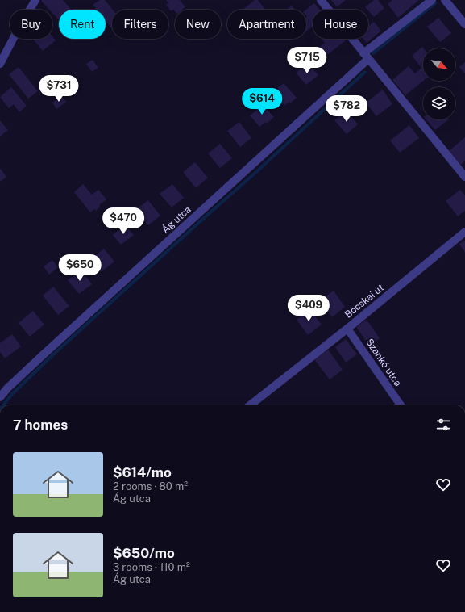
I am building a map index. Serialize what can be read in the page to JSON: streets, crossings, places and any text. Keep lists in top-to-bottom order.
{
  "streets": {
    "street": ["Ág utca", "Bocskai út", "Szánkó utca"]
  },
  "crossings": [
    ["Bocskai út", "Szánkó utca"]
  ],
  "north": "bottom right",
  "page": {
    "chip": [
      "Buy",
      "Rent",
      "Filters",
      "New",
      "Apartment",
      "House"
    ],
    "price": [
      "$715",
      "$731",
      "$614",
      "$782",
      "$470",
      "$650",
      "$409"
    ],
    "heading": "7 homes",
    "list": [
      {
        "name": "$614/mo",
        "note": "2 rooms · 80 m² · Ág utca"
      },
      {
        "name": "$650/mo",
        "note": "3 rooms · 110 m² · Ág utca"
      }
    ]
  }
}
